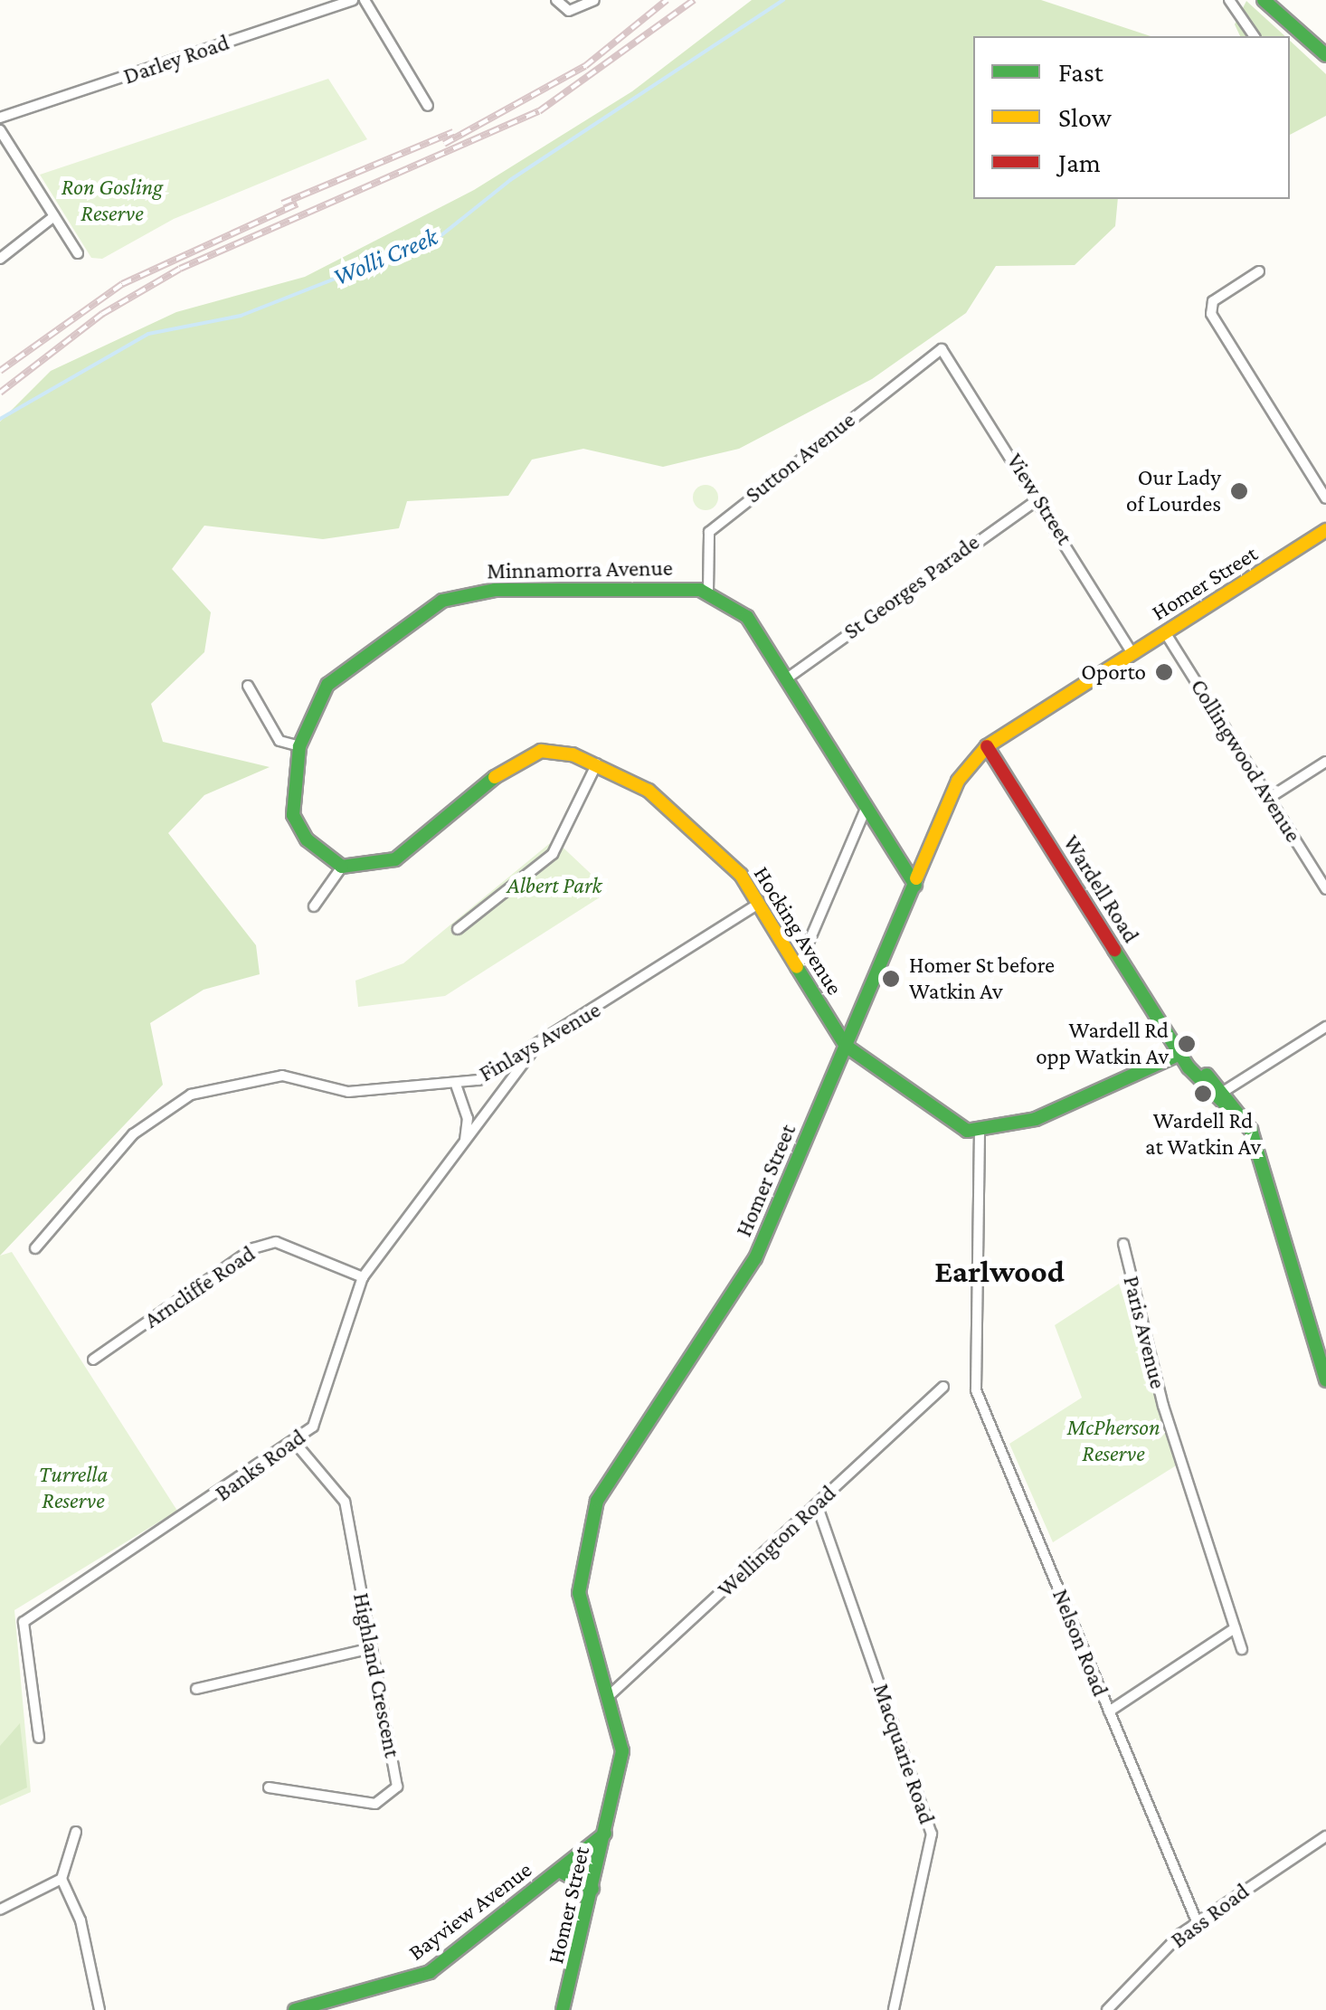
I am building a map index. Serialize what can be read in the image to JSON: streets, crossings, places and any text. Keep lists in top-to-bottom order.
{
  "streets": {
    "street": [
      "Darley Road",
      "Sutton Avenue",
      "View Street",
      "Minnamorra Avenue",
      "Homer Street",
      "St Georges Parade",
      "Collingwood Avenue",
      "Wardell Road",
      "Hocking Avenue",
      "Finlays Avenue",
      "Arncliffe Road",
      "Paris Avenue",
      "Banks Road",
      "Wellington Road",
      "Nelson Road",
      "Highland Crescent",
      "Macquarie Road",
      "Bayview Avenue",
      "Bass Road"
    ]
  },
  "crossings": [
    ["Sutton Avenue", "View Street"],
    ["Sutton Avenue", "Minnamorra Avenue"],
    ["View Street", "Homer Street"],
    ["View Street", "St Georges Parade"],
    ["Minnamorra Avenue", "Hocking Avenue"],
    ["Homer Street", "Collingwood Avenue"],
    ["Homer Street", "Wardell Road"],
    ["Homer Street", "Hocking Avenue"],
    ["Homer Street", "Wellington Road"],
    ["Homer Street", "Bayview Avenue"],
    ["Hocking Avenue", "Finlays Avenue"],
    ["Finlays Avenue", "Banks Road"],
    ["Arncliffe Road", "Banks Road"],
    ["Banks Road", "Highland Crescent"],
    ["Wellington Road", "Macquarie Road"],
    ["Nelson Road", "Bass Road"]
  ],
  "districts": ["Earlwood"],
  "water": ["Wolli Creek"],
  "parks": [
    "Ron Gosling Reserve",
    "Albert Park",
    "McPherson Reserve",
    "Turrella Reserve"
  ],
  "places": [
    "Our Lady of Lourdes",
    "Oporto",
    "Homer St before Watkin Av",
    "Wardell Rd opp Watkin Av",
    "Wardell Rd at Watkin Av"
  ],
  "legend": ["Fast", "Slow", "Jam"]
}
